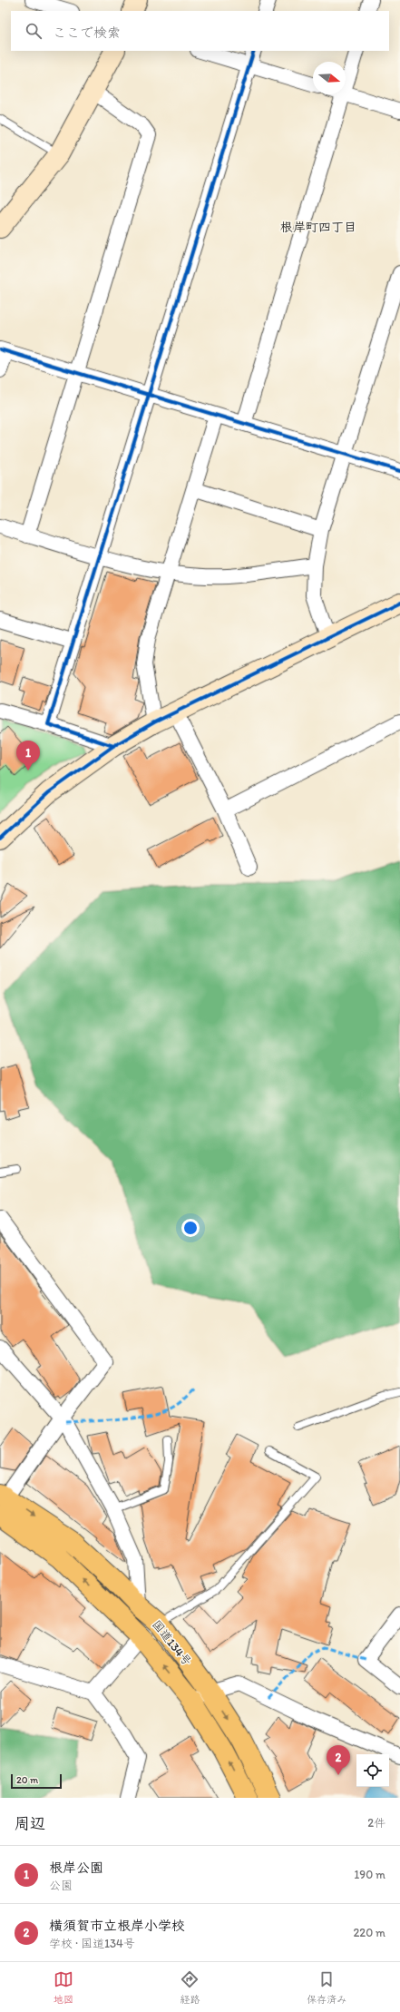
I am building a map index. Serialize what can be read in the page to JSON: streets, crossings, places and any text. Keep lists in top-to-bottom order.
{
  "streets": {
    "highway": ["国道134号"]
  },
  "districts": ["根岸町四丁目"],
  "scale_bar": "20 m",
  "north": "right",
  "page": {
    "search": "ここで検索",
    "pins": ["1", "2"],
    "scale": "20 m",
    "heading": ["周辺", "2件"],
    "list": [
      {
        "mark": "1",
        "name": "根岸公園",
        "note": "公園",
        "value": "190 m"
      },
      {
        "mark": "2",
        "name": "横須賀市立根岸小学校",
        "note": "学校 · 国道134号",
        "value": "220 m"
      }
    ],
    "nav": ["地図", "経路", "保存済み"]
  }
}
